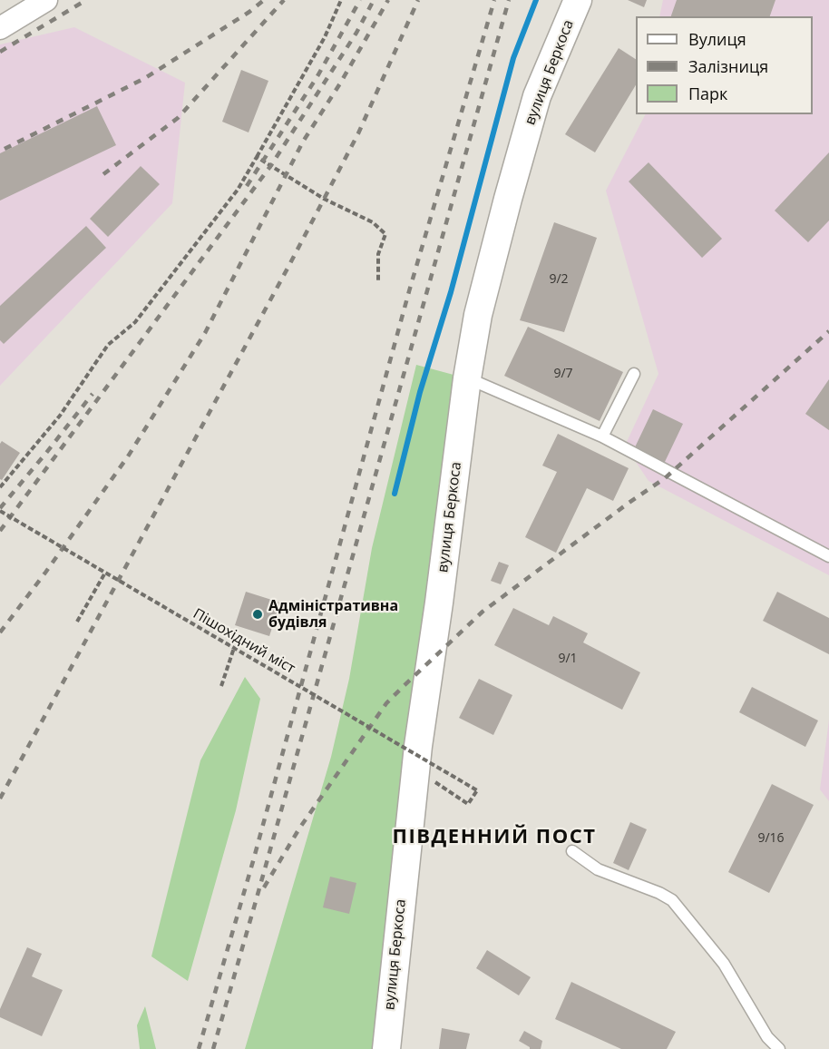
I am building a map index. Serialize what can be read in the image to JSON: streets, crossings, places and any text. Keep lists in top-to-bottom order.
{
  "streets": {
    "street": ["вулиця Беркоса"],
    "path": ["Пішохідний міст"]
  },
  "districts": ["ПІВДЕННИЙ ПОСТ"],
  "places": ["Адміністративна будівля"],
  "house_numbers": [
    "9/2",
    "9/7",
    "9/1",
    "9/16"
  ],
  "legend": ["Вулиця", "Залізниця", "Парк"]
}
